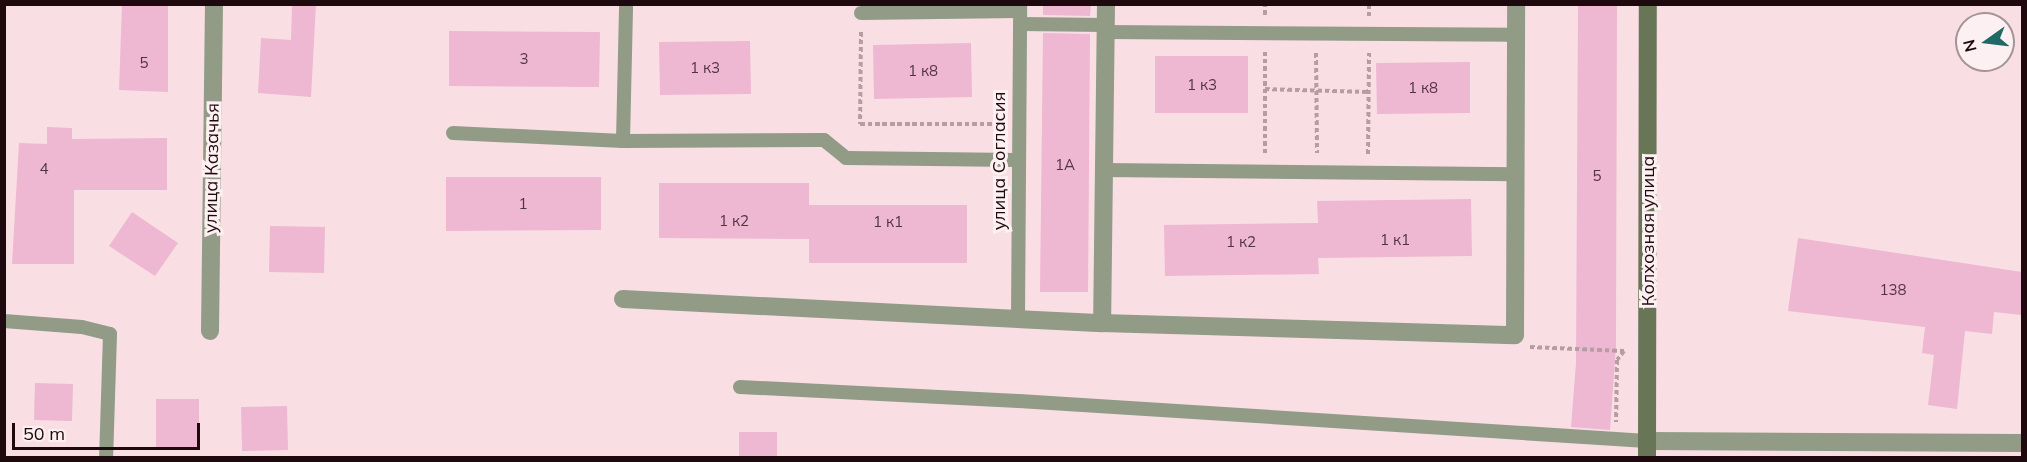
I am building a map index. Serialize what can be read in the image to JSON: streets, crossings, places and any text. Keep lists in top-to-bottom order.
{
  "streets": {
    "street": ["улица Казачья", "Колхозная улица"],
    "lane": ["улица Согласия"]
  },
  "house_numbers": [
    "3",
    "5",
    "1 к3",
    "1 к8",
    "1 к3",
    "1 к8",
    "1А",
    "4",
    "5",
    "1",
    "1 к2",
    "1 к1",
    "1 к1",
    "1 к2",
    "138"
  ],
  "scale_bar": "50 m",
  "north": "left"
}
